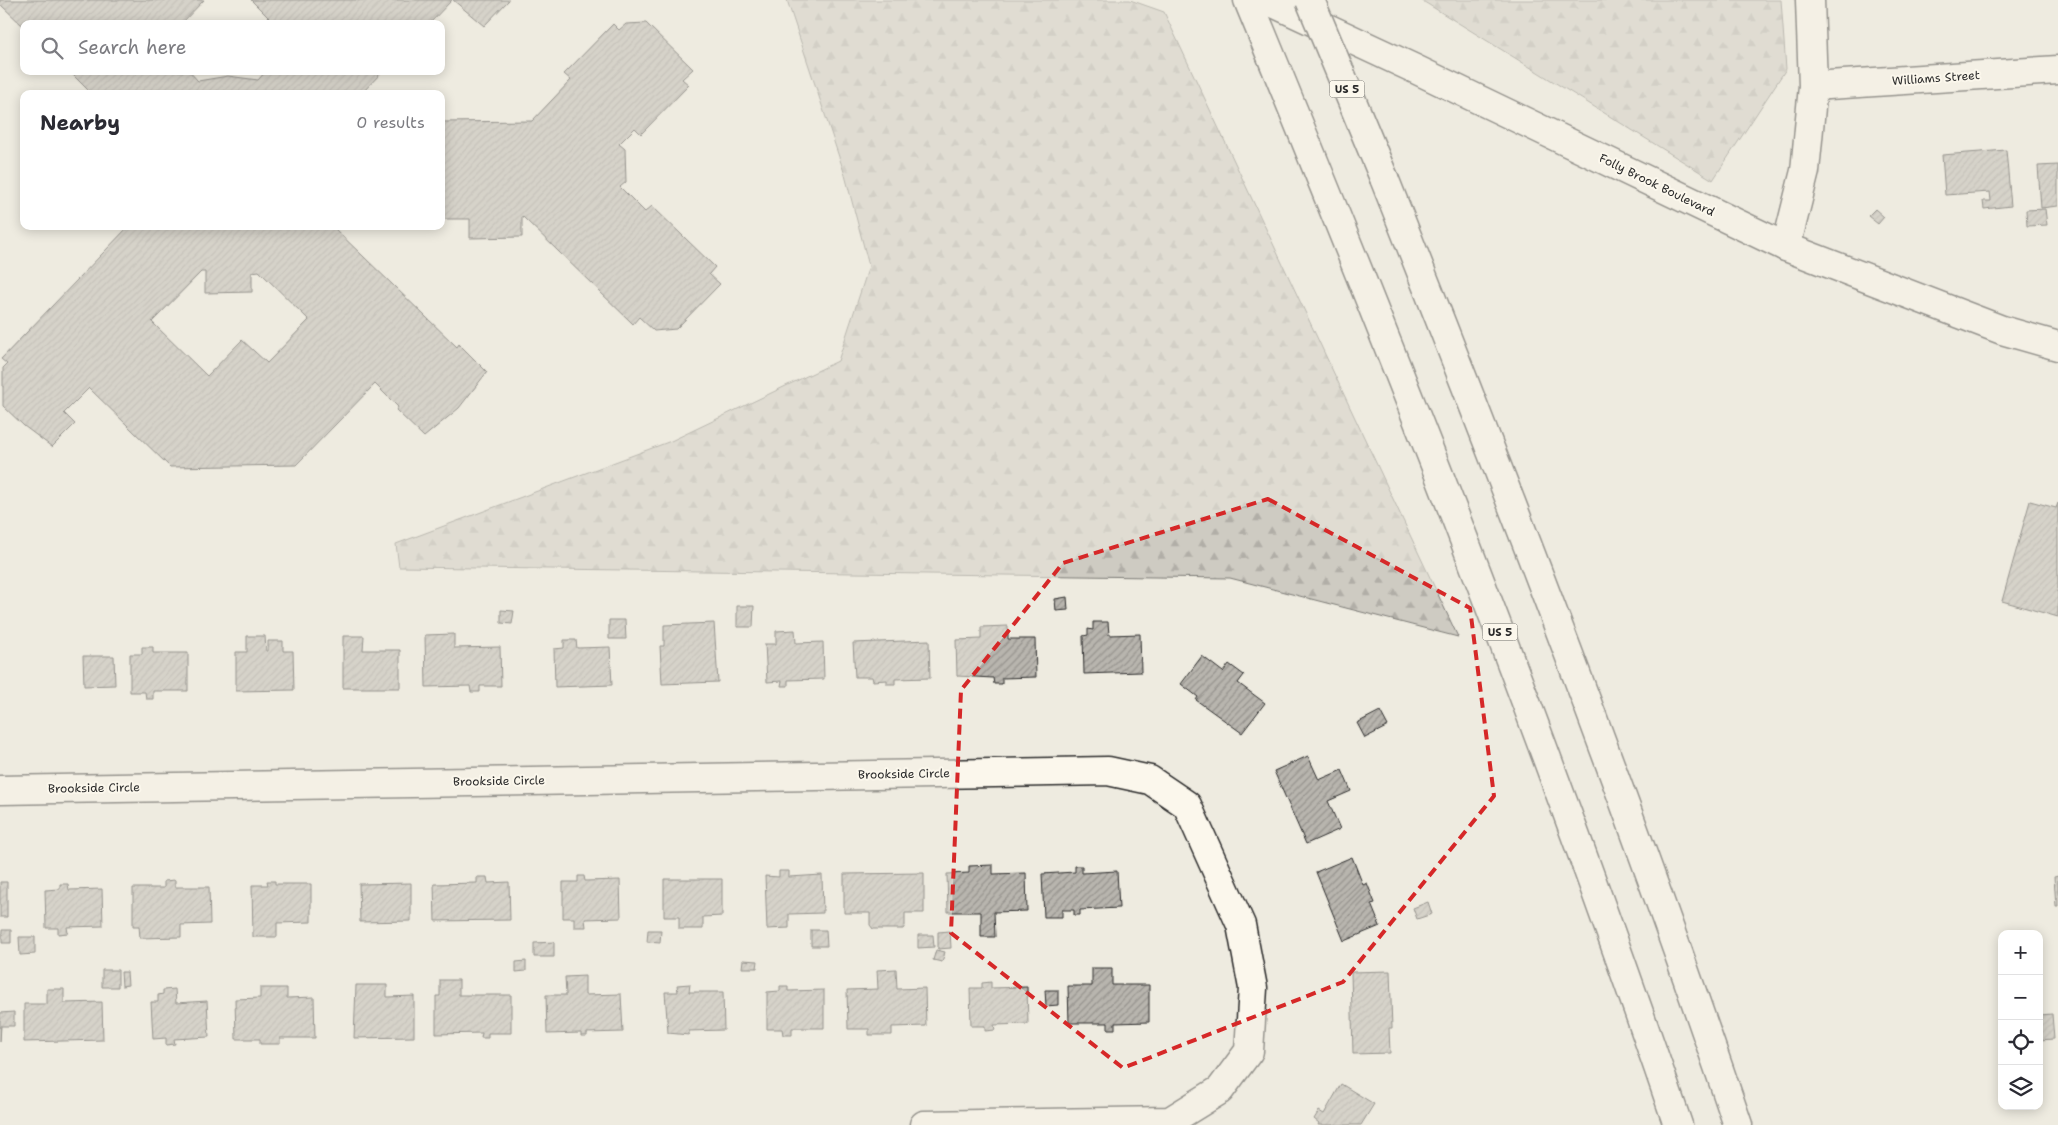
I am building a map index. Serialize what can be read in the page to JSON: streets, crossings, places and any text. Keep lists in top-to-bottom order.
{
  "streets": {
    "main road": [
      "Williams Street",
      "US 5",
      "Folly Brook Boulevard",
      "Brookside Circle"
    ]
  },
  "page": {
    "search": "Search here",
    "heading": ["Nearby", "0 results"],
    "map_buttons": ["+", "−"]
  }
}
